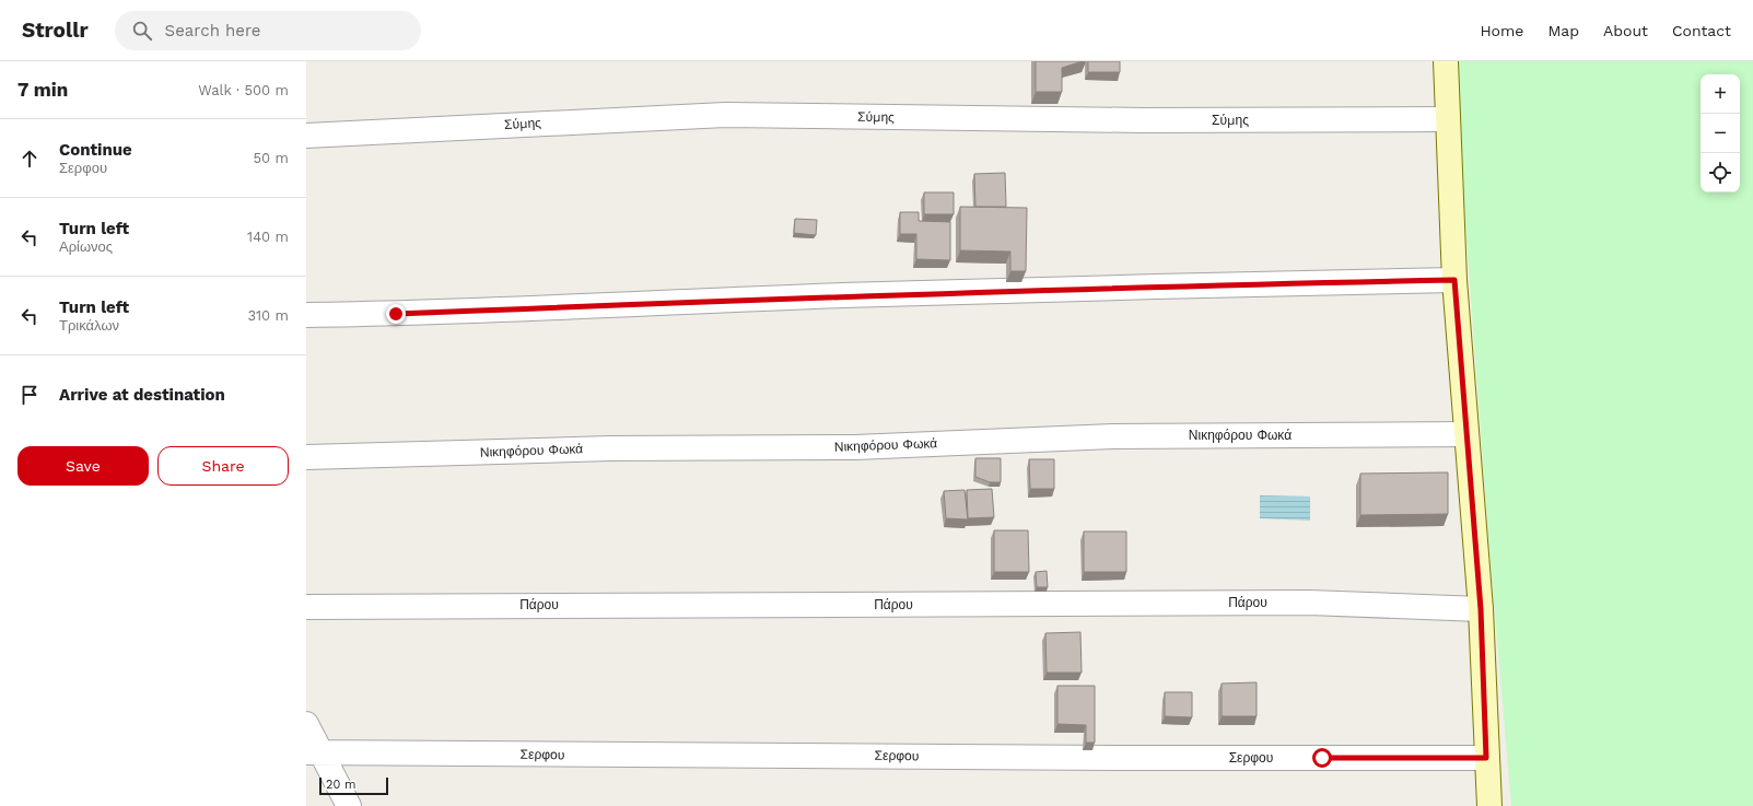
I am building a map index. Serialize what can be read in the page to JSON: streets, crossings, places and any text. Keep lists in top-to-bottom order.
{
  "streets": {
    "street": [
      "Σύμης",
      "Νικηφόρου Φωκά",
      "Πάρου",
      "Σερφου"
    ]
  },
  "scale_bar": "20 m",
  "page": {
    "header": "Strollr",
    "search": "Search here",
    "nav": [
      "Home",
      "Map",
      "About",
      "Contact"
    ],
    "heading": ["7 min", "Walk · 500 m"],
    "map_buttons": ["+", "−"],
    "list": [
      ["Continue", "Σερφου", "50 m"],
      ["Turn left", "Αρίωνος", "140 m"],
      ["Turn left", "Τρικάλων", "310 m"],
      "Arrive at destination"
    ],
    "buttons": ["Save", "Share"],
    "scale": "20 m"
  }
}
